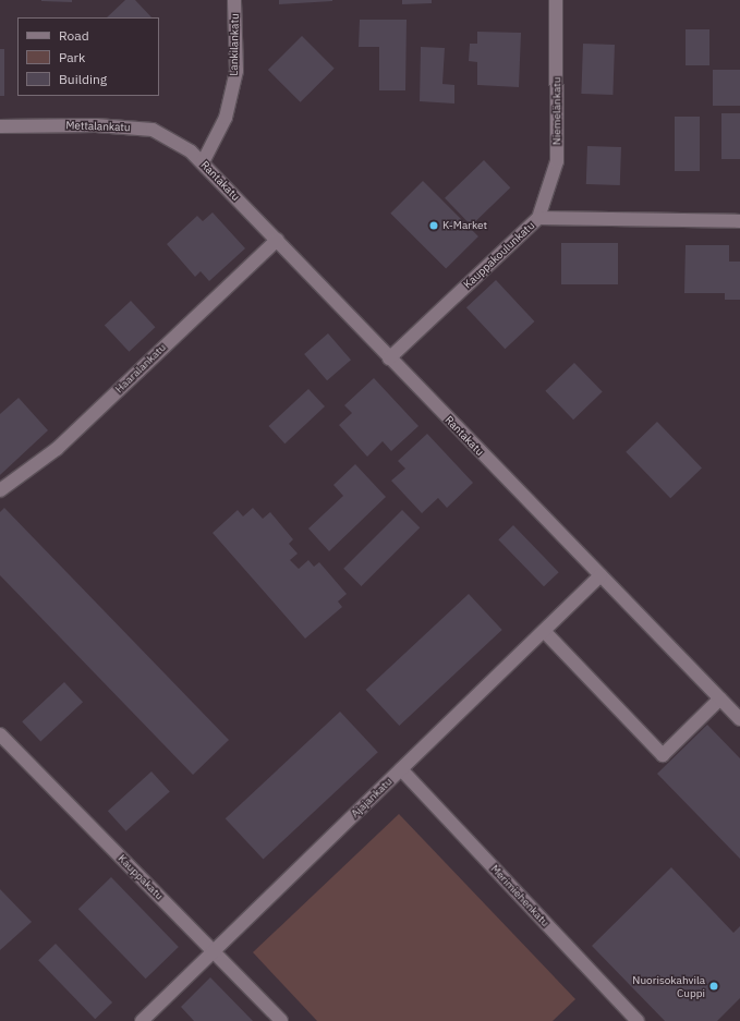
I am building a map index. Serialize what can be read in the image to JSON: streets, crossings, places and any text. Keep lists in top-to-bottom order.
{
  "streets": {
    "street": [
      "Lankilankatu",
      "Niemelänkatu",
      "Mettalankatu",
      "Rantakatu",
      "Kauppakoulunkatu",
      "Haaralankatu",
      "Ajajankatu",
      "Kauppakatu",
      "Merimiehenkatu"
    ]
  },
  "crossings": [
    ["Lankilankatu", "Rantakatu"],
    ["Niemelänkatu", "Kauppakoulunkatu"],
    ["Mettalankatu", "Rantakatu"],
    ["Rantakatu", "Kauppakoulunkatu"],
    ["Rantakatu", "Haaralankatu"],
    ["Rantakatu", "Ajajankatu"],
    ["Ajajankatu", "Kauppakatu"],
    ["Ajajankatu", "Merimiehenkatu"]
  ],
  "places": ["K-Market", "Nuorisokahvila Cuppi"],
  "legend": ["Road", "Park", "Building"]
}
